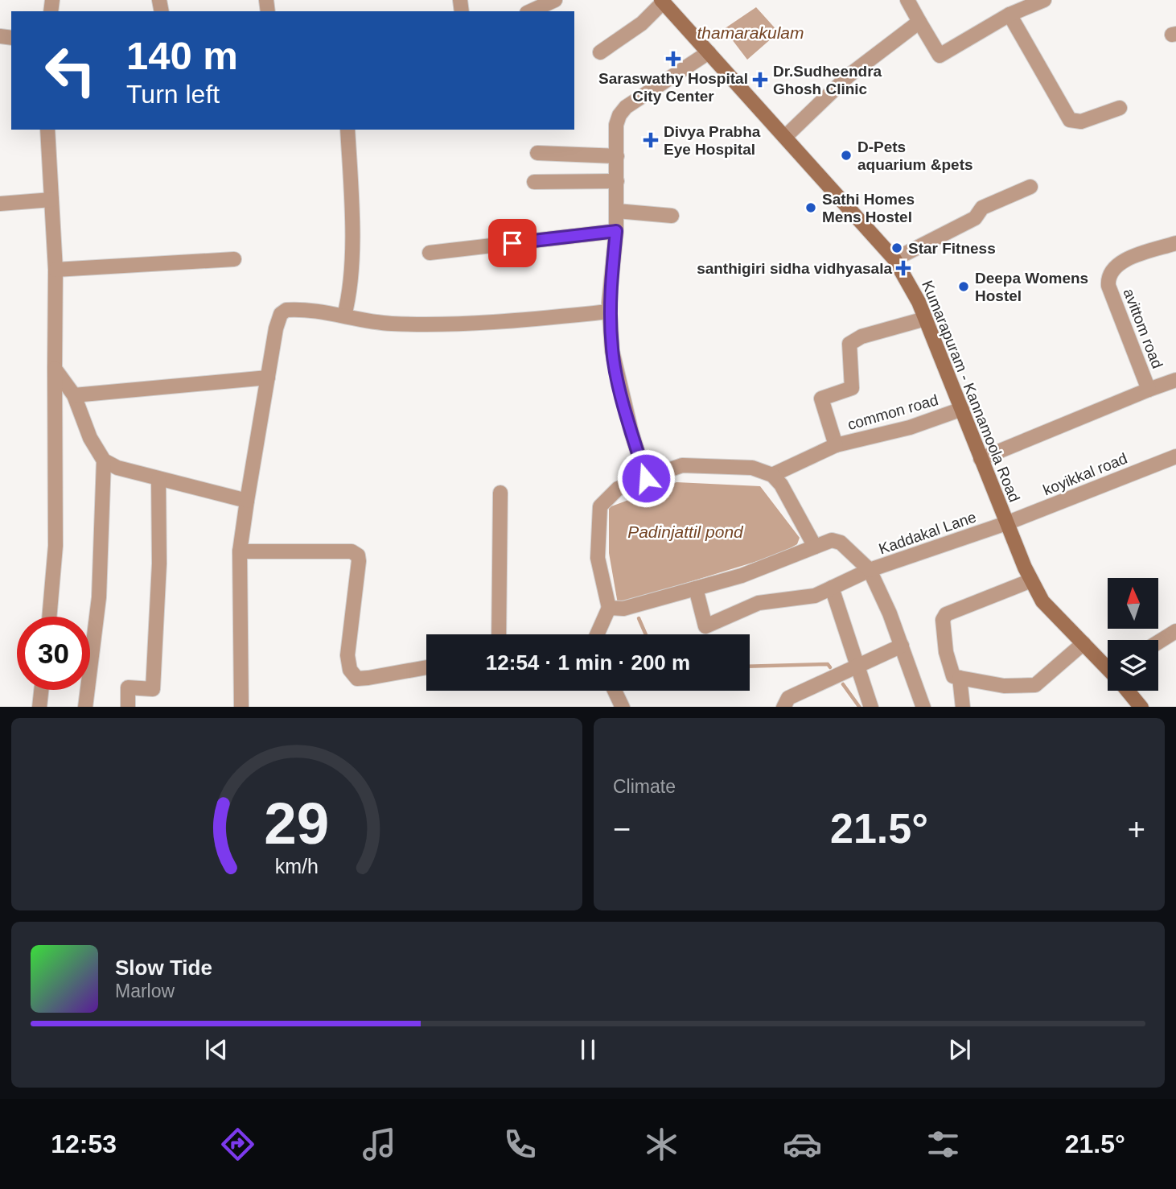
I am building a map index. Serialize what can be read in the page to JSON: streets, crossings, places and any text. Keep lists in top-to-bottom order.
{
  "streets": {
    "main road": ["Kumarapuram - Kannamoola Road"],
    "street": [
      "avittom road",
      "common road",
      "koyikkal road",
      "Kaddakal Lane"
    ]
  },
  "crossings": [
    ["avittom road", "Kumarapuram - Kannamoola Road"],
    ["Kumarapuram - Kannamoola Road", "common road"],
    ["Kumarapuram - Kannamoola Road", "koyikkal road"],
    ["Kumarapuram - Kannamoola Road", "Kaddakal Lane"],
    ["koyikkal road", "Kaddakal Lane"]
  ],
  "water": ["thamarakulam", "Padinjattil pond"],
  "places": {
    "health": [
      "Saraswathy Hospital City Center",
      "Dr.Sudheendra Ghosh Clinic",
      "Divya Prabha Eye Hospital",
      "santhigiri sidha vidhyasala"
    ],
    "other": [
      "D-Pets aquarium &pets",
      "Sathi Homes Mens Hostel",
      "Star Fitness",
      "Deepa Womens Hostel"
    ]
  },
  "north": "top",
  "page": {
    "turn": ["140 m", "Turn left"],
    "limit": "30",
    "trip": "12:54 · 1 min · 200 m",
    "tile": "Climate",
    "heat": ["−", "21.5°", "+"],
    "song": ["Slow Tide", "Marlow"],
    "tabs": ["12:53", "21.5°"],
    "gauge": ["29", "km/h"]
  }
}
